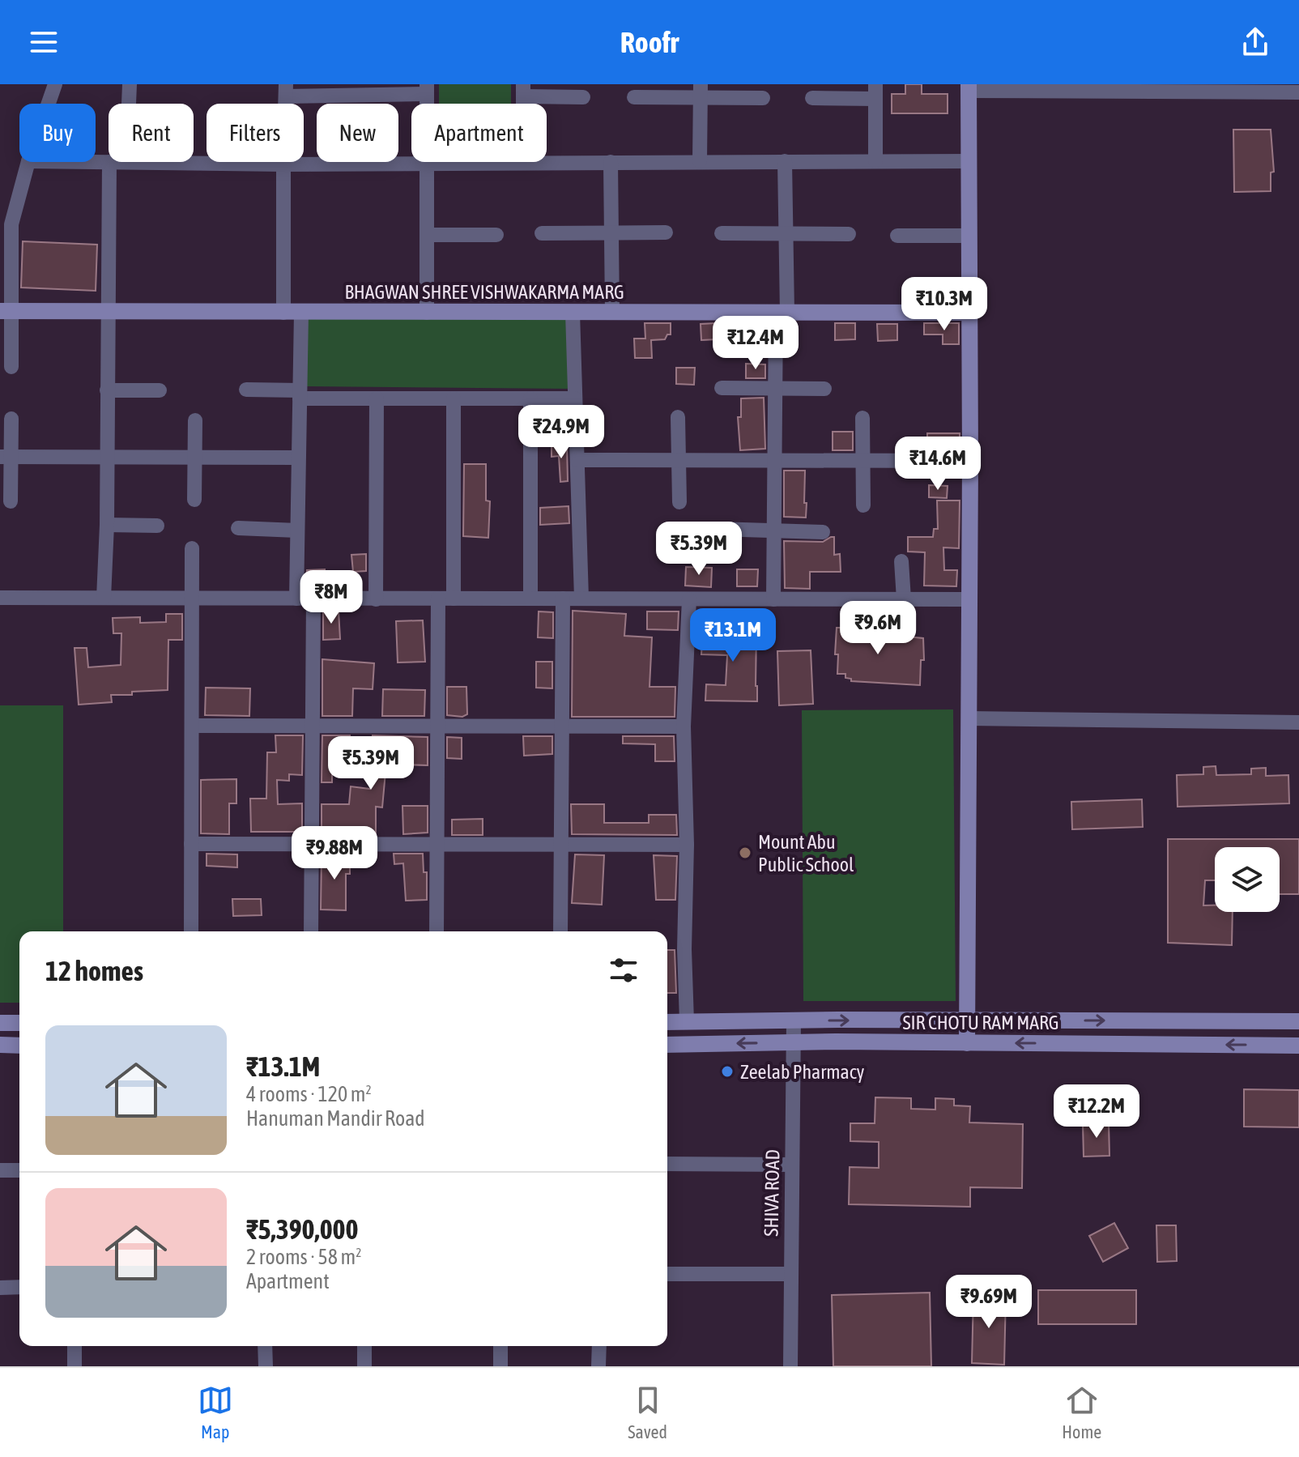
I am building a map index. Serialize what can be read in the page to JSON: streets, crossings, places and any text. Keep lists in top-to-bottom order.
{
  "streets": {
    "street": ["BHAGWAN SHREE VISHWAKARMA MARG", "SIR CHOTU RAM MARG", "SHIVA ROAD"]
  },
  "crossings": [
    ["SIR CHOTU RAM MARG", "SHIVA ROAD"]
  ],
  "places": ["Mount Abu Public School", "Zeelab Pharmacy"],
  "page": {
    "header": "Roofr",
    "chip": [
      "Buy",
      "Rent",
      "Filters",
      "New",
      "Apartment"
    ],
    "price": [
      "₹10.3M",
      "₹12.4M",
      "₹24.9M",
      "₹14.6M",
      "₹5.39M",
      "₹8M",
      "₹9.6M",
      "₹13.1M",
      "₹5.39M",
      "₹9.88M",
      "₹12.2M",
      "₹9.69M"
    ],
    "heading": "12 homes",
    "list": [
      {
        "name": "₹13.1M",
        "note": "4 rooms · 120 m² · Hanuman Mandir Road"
      },
      {
        "name": "₹5,390,000",
        "note": "2 rooms · 58 m² · Apartment"
      }
    ],
    "tabs": ["Map", "Saved", "Home"]
  }
}
